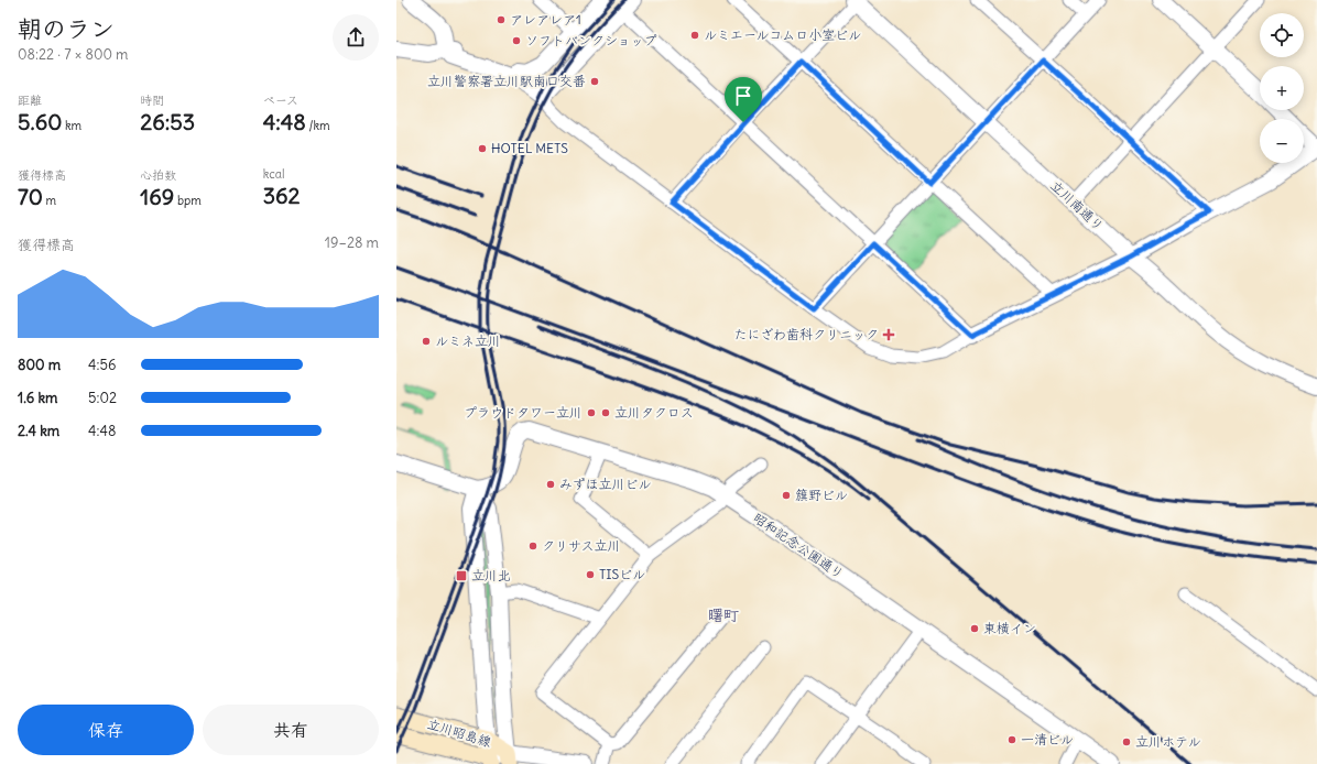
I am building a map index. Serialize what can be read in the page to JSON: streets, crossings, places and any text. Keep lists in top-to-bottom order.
{
  "streets": {
    "main road": ["立川昭島線"],
    "street": ["立川南通り", "昭和記念公園通り"]
  },
  "districts": ["曙町"],
  "places": {
    "other": [
      "アレアレア1",
      "ルミエールコムロ小室ビル",
      "ソフトバンクショップ",
      "立川警察署立川駅南口交番",
      "HOTEL METS",
      "ルミネ立川",
      "プラウドタワー立川",
      "立川タクロス",
      "みずほ立川ビル",
      "籏野ビル",
      "クリサス立川",
      "TISビル",
      "東横イン",
      "一清ビル",
      "立川ホテル"
    ],
    "health": ["たにざわ歯科クリニック"],
    "transit": ["立川北"]
  },
  "page": {
    "heading": ["朝のラン", "08:22 · 7 × 800 m"],
    "map_buttons": ["+", "−"],
    "stats": [
      ["距離", "5.60 km"],
      ["時間", "26:53"],
      ["ペース", "4:48 /km"],
      ["獲得標高", "70 m"],
      ["心拍数", "169 bpm"],
      ["kcal", "362"]
    ],
    "chart": ["獲得標高", "19–28 m"],
    "list": [
      {
        "name": "800 m",
        "note": "4:56"
      },
      {
        "name": "1.6 km",
        "note": "5:02"
      },
      {
        "name": "2.4 km",
        "note": "4:48"
      }
    ],
    "buttons": ["保存", "共有"]
  }
}
